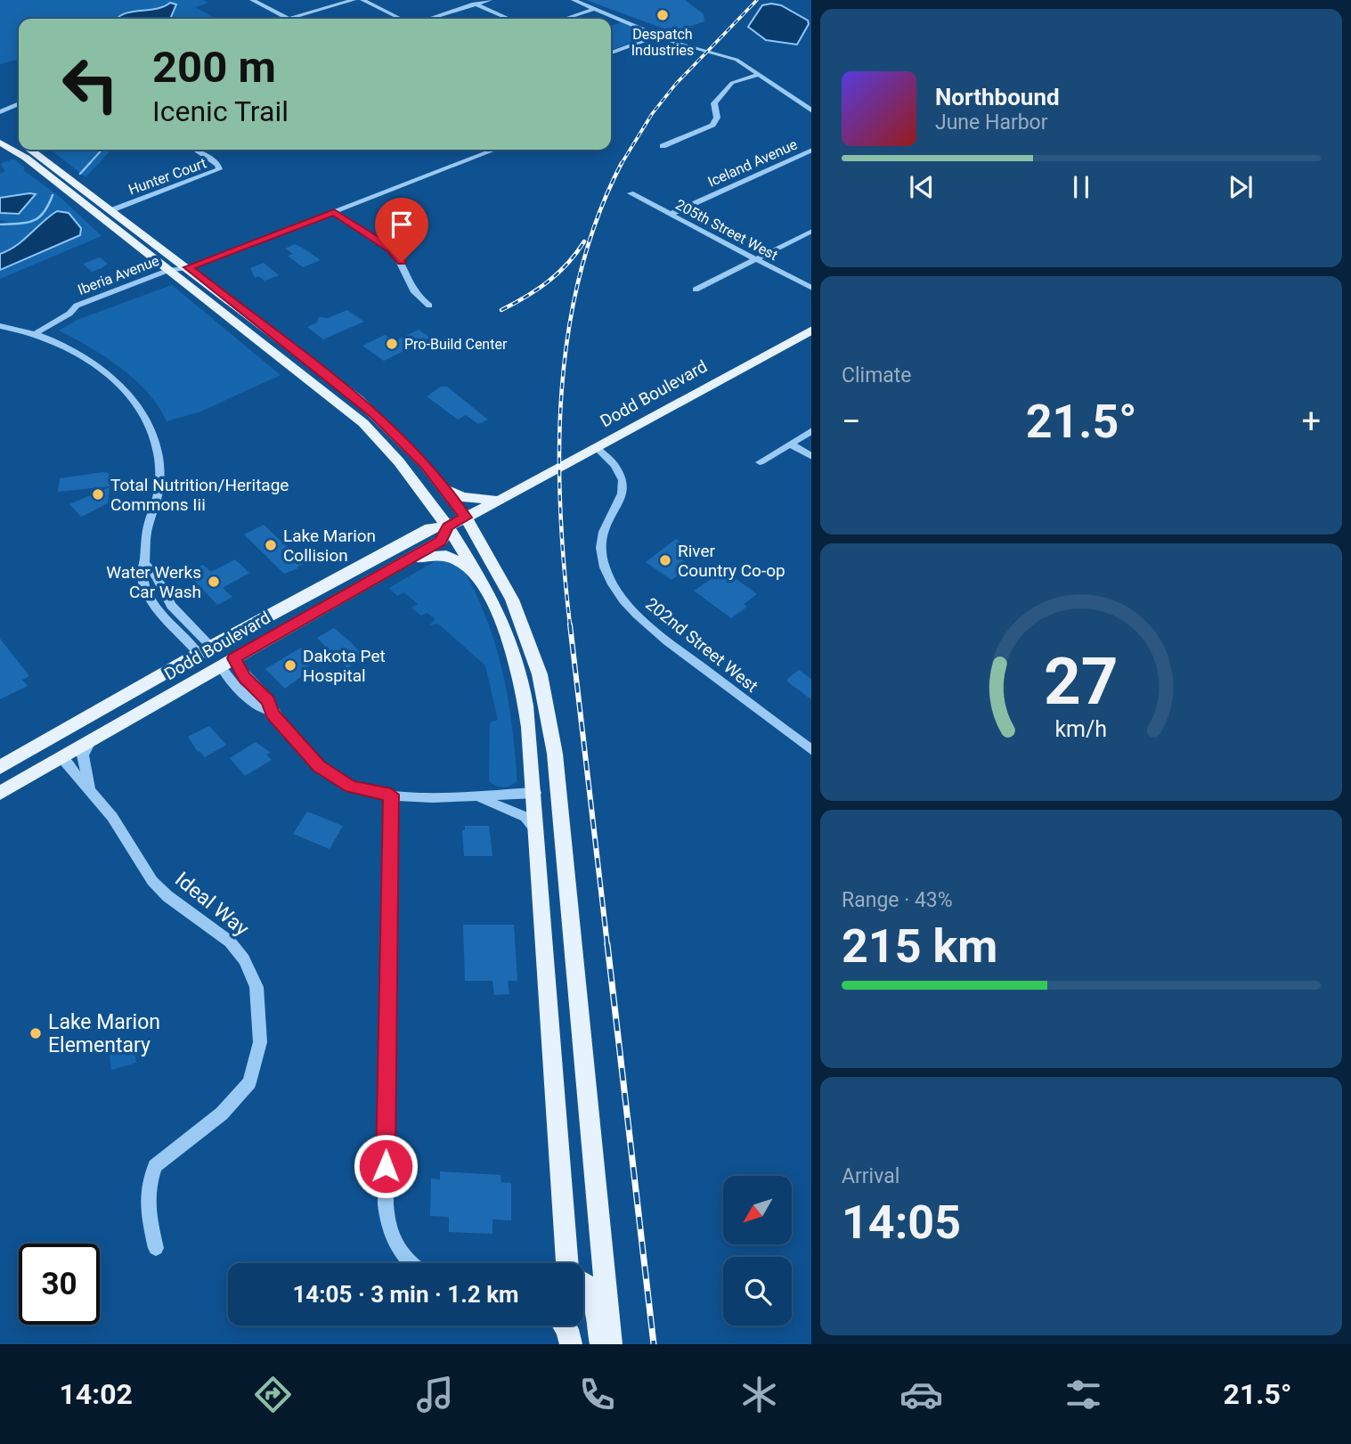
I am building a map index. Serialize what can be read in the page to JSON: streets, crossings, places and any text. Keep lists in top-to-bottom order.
{
  "streets": {
    "main road": ["Dodd Boulevard"],
    "street": [
      "Iceland Avenue",
      "Hunter Court",
      "205th Street West",
      "Iberia Avenue",
      "202nd Street West",
      "Ideal Way"
    ]
  },
  "crossings": [
    ["Iceland Avenue", "205th Street West"],
    ["Dodd Boulevard", "202nd Street West"],
    ["Dodd Boulevard", "Ideal Way"]
  ],
  "places": [
    "Despatch Industries",
    "Pro-Build Center",
    "Total Nutrition/Heritage Commons Iii",
    "Lake Marion Collision",
    "River Country Co-op",
    "Water Werks Car Wash",
    "Dakota Pet Hospital",
    "Lake Marion Elementary"
  ],
  "north": "bottom left",
  "page": {
    "turn": ["200 m", "Icenic Trail"],
    "song": ["Northbound", "June Harbor"],
    "tile": [
      "Climate",
      ["Range · 43%", "215 km"],
      ["Arrival", "14:05"]
    ],
    "heat": ["−", "21.5°", "+"],
    "limit": "30",
    "trip": "14:05 · 3 min · 1.2 km",
    "tabs": ["14:02", "21.5°"],
    "gauge": ["27", "km/h"]
  }
}
